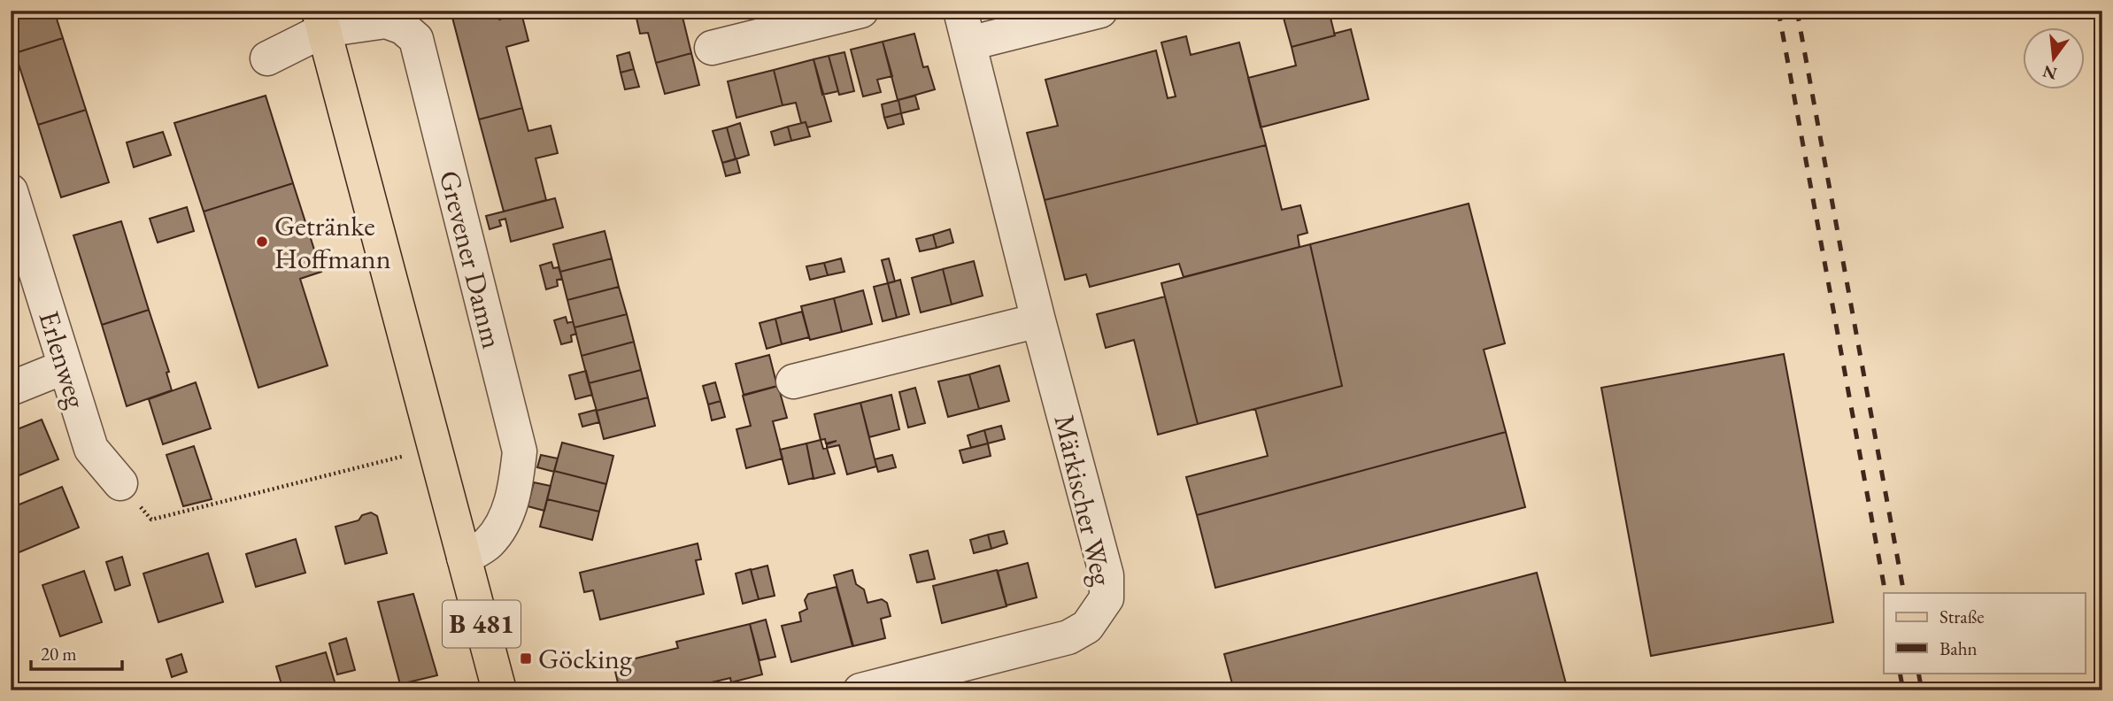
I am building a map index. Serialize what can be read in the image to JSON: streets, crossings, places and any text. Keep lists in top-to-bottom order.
{
  "streets": {
    "main road": ["B 481"],
    "street": ["Grevener Damm", "Erlenweg", "Märkischer Weg"]
  },
  "crossings": [
    ["Grevener Damm", "B 481"]
  ],
  "places": {
    "other": ["Getränke Hoffmann"],
    "transit": ["Göcking"]
  },
  "legend": ["Straße", "Bahn"],
  "scale_bar": "20 m",
  "north": "bottom"
}
